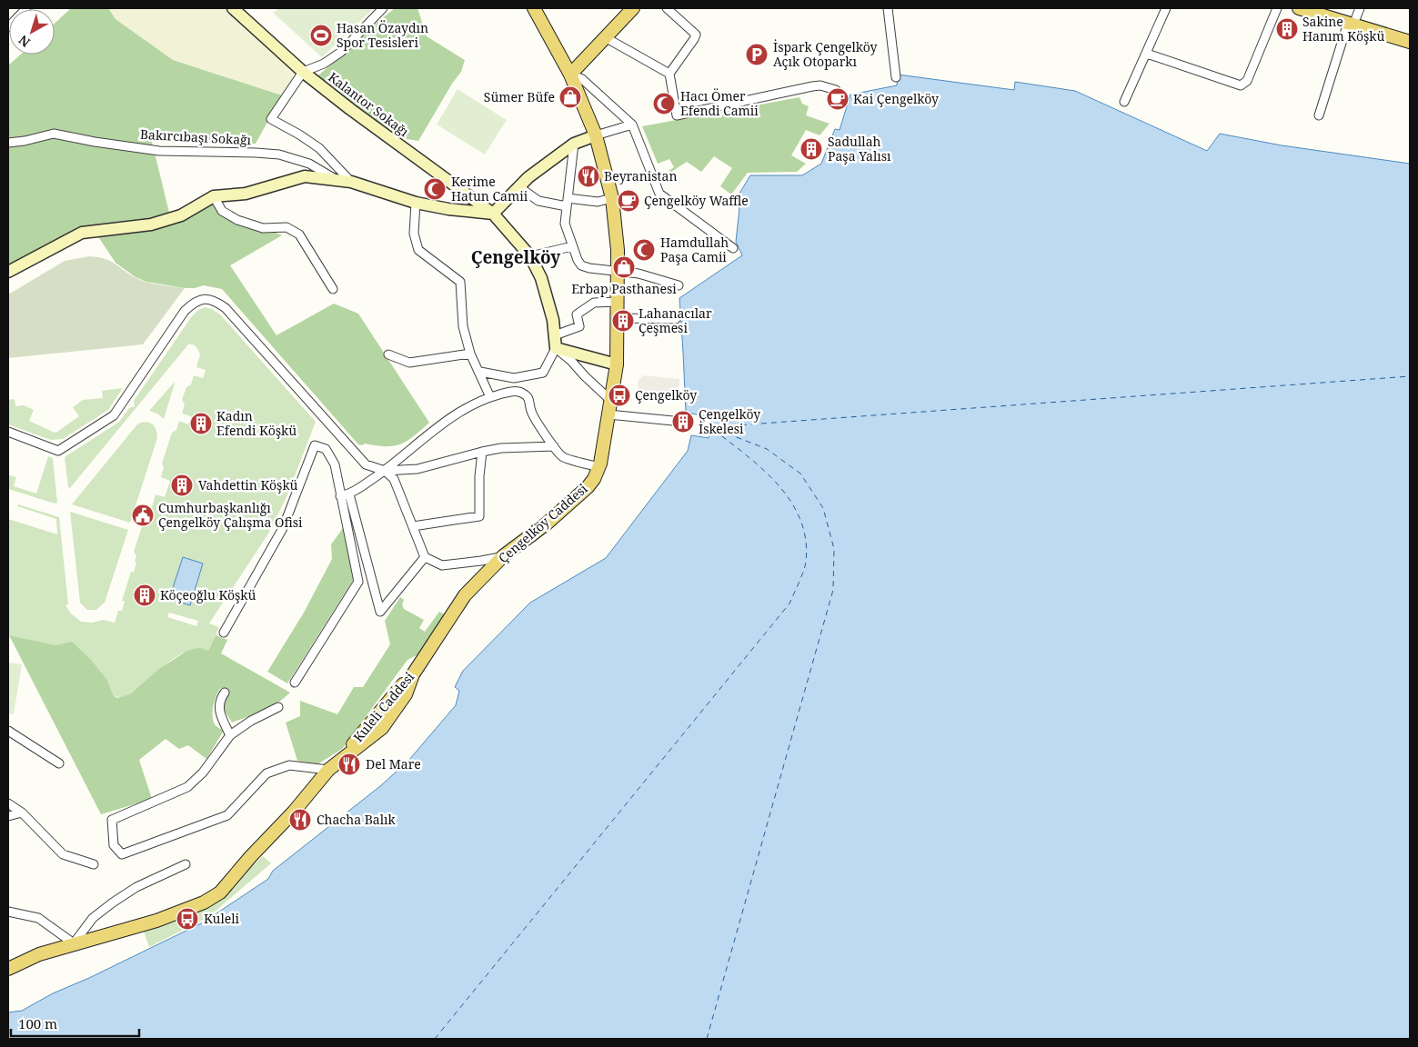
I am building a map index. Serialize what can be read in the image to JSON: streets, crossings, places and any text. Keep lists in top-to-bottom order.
{
  "streets": {
    "main road": ["Çengelköy Caddesi", "Kuleli Caddesi"],
    "street": ["Kalantor Sokağı", "Bakırcıbaşı Sokağı"]
  },
  "crossings": [
    ["Çengelköy Caddesi", "Kuleli Caddesi"]
  ],
  "districts": ["Çengelköy"],
  "places": {
    "building": [
      "Sakine Hanım Köşkü",
      "Sadullah Paşa Yalısı",
      "Lahanacılar Çeşmesi",
      "Çengelköy İskelesi",
      "Kadın Efendi Köşkü",
      "Vahdettin Köşkü",
      "Köçeoğlu Köşkü"
    ],
    "sports": ["Hasan Özaydın Spor Tesisleri"],
    "parking": ["İspark Çengelköy Açık Otoparkı"],
    "shop": ["Sümer Büfe", "Erbap Pasthanesi"],
    "cafe": ["Kai Çengelköy", "Çengelköy Waffle"],
    "mosque": ["Hacı Ömer Efendi Camii", "Kerime Hatun Camii", "Hamdullah Paşa Camii"],
    "restaurant": ["Beyranistan", "Del Mare", "Chacha Balık"],
    "bus stop": ["Çengelköy", "Kuleli"],
    "public building": ["Cumhurbaşkanlığı Çengelköy Çalışma Ofisi"]
  },
  "scale_bar": "100 m",
  "north": "bottom left"
}
